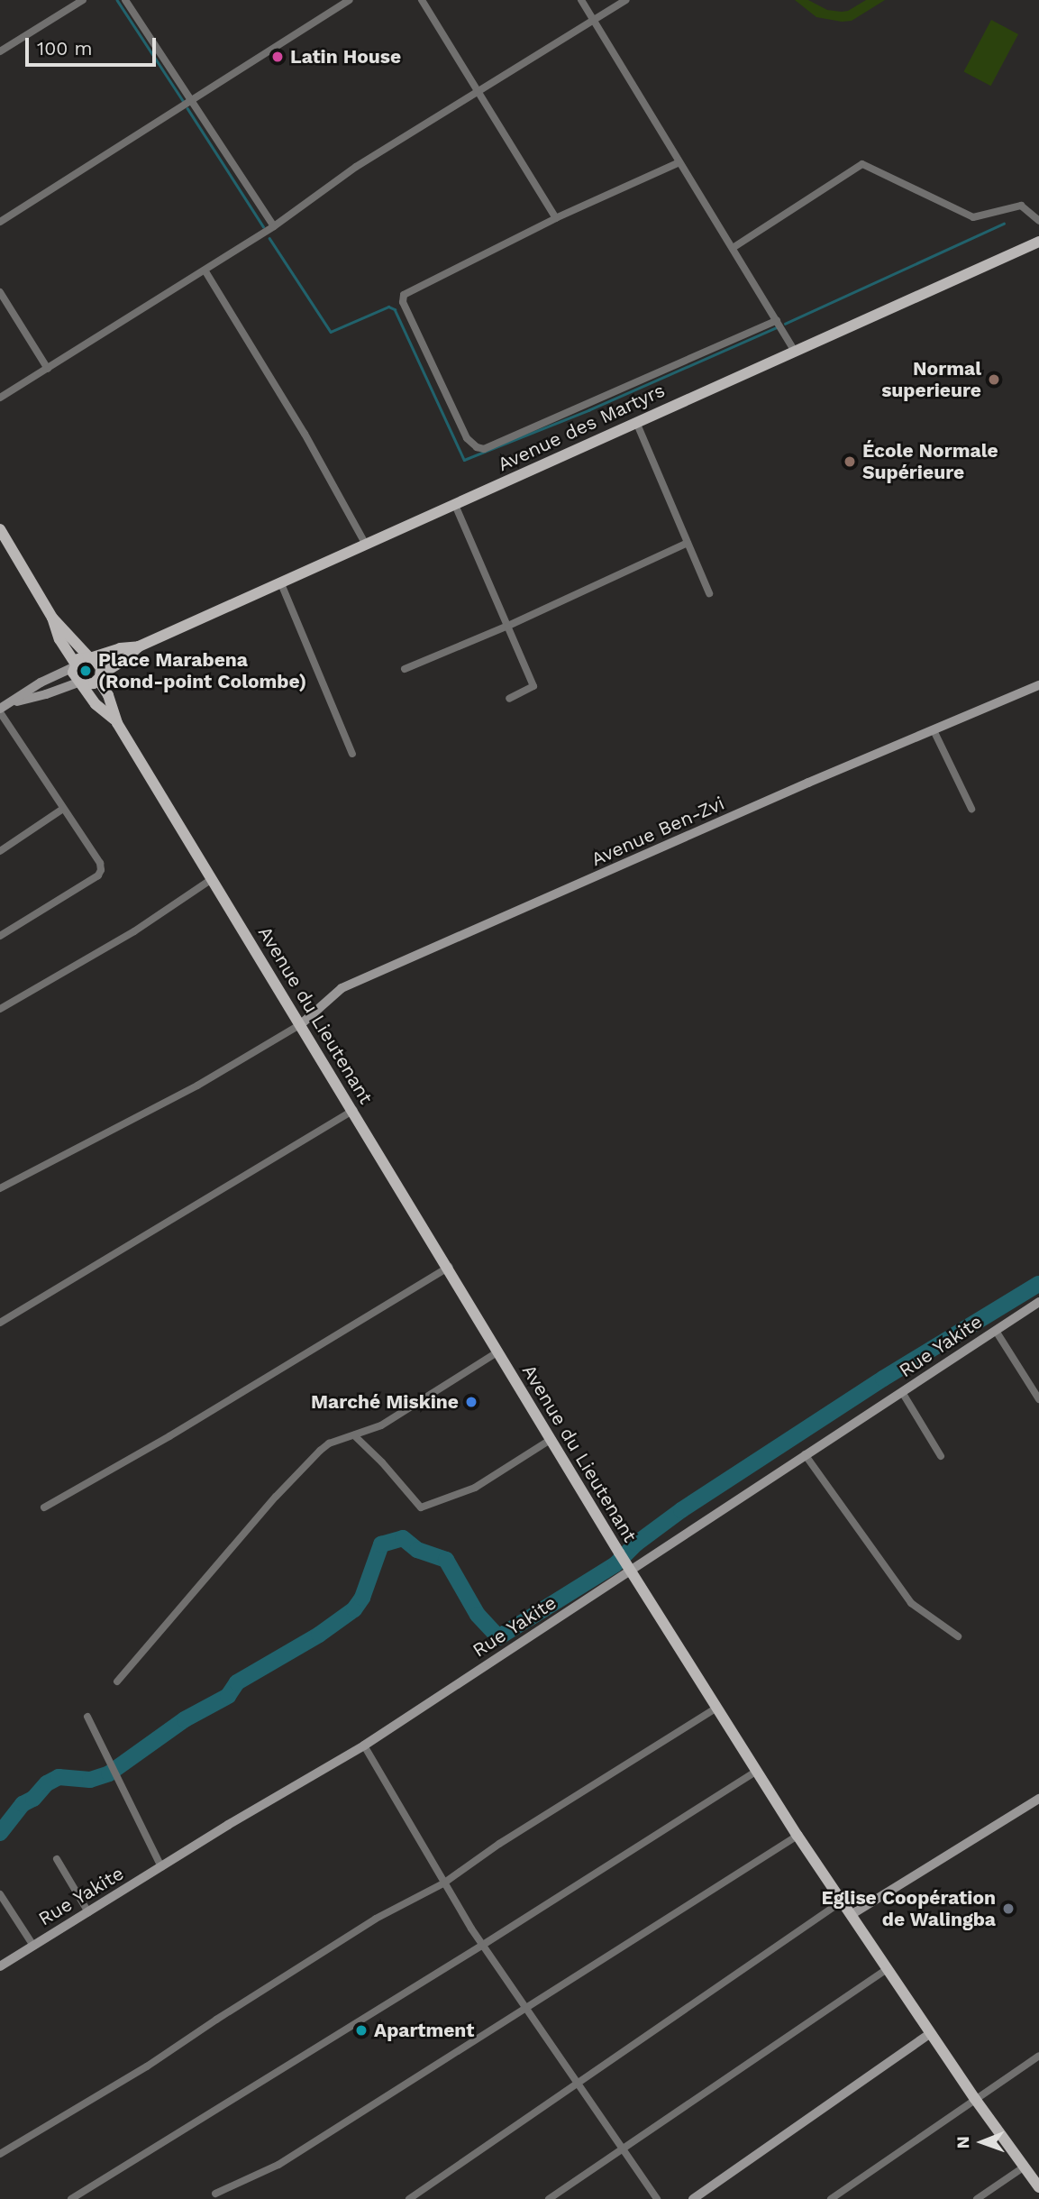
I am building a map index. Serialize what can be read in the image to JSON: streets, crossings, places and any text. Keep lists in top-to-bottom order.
{
  "streets": {
    "main road": [
      "Avenue des Martyrs",
      "Avenue Ben-Zvi",
      "Avenue du Lieutenant",
      "Rue Yakite"
    ]
  },
  "crossings": [
    ["Avenue des Martyrs", "Avenue du Lieutenant"],
    ["Avenue Ben-Zvi", "Avenue du Lieutenant"],
    ["Avenue du Lieutenant", "Rue Yakite"]
  ],
  "places": [
    "Latin House",
    "Normal superieure",
    "École Normale Supérieure",
    "Place Marabena (Rond-point Colombe)",
    "Marché Miskine",
    "Eglise Coopération de Walingba",
    "Apartment"
  ],
  "scale_bar": "100 m",
  "north": "left"
}
